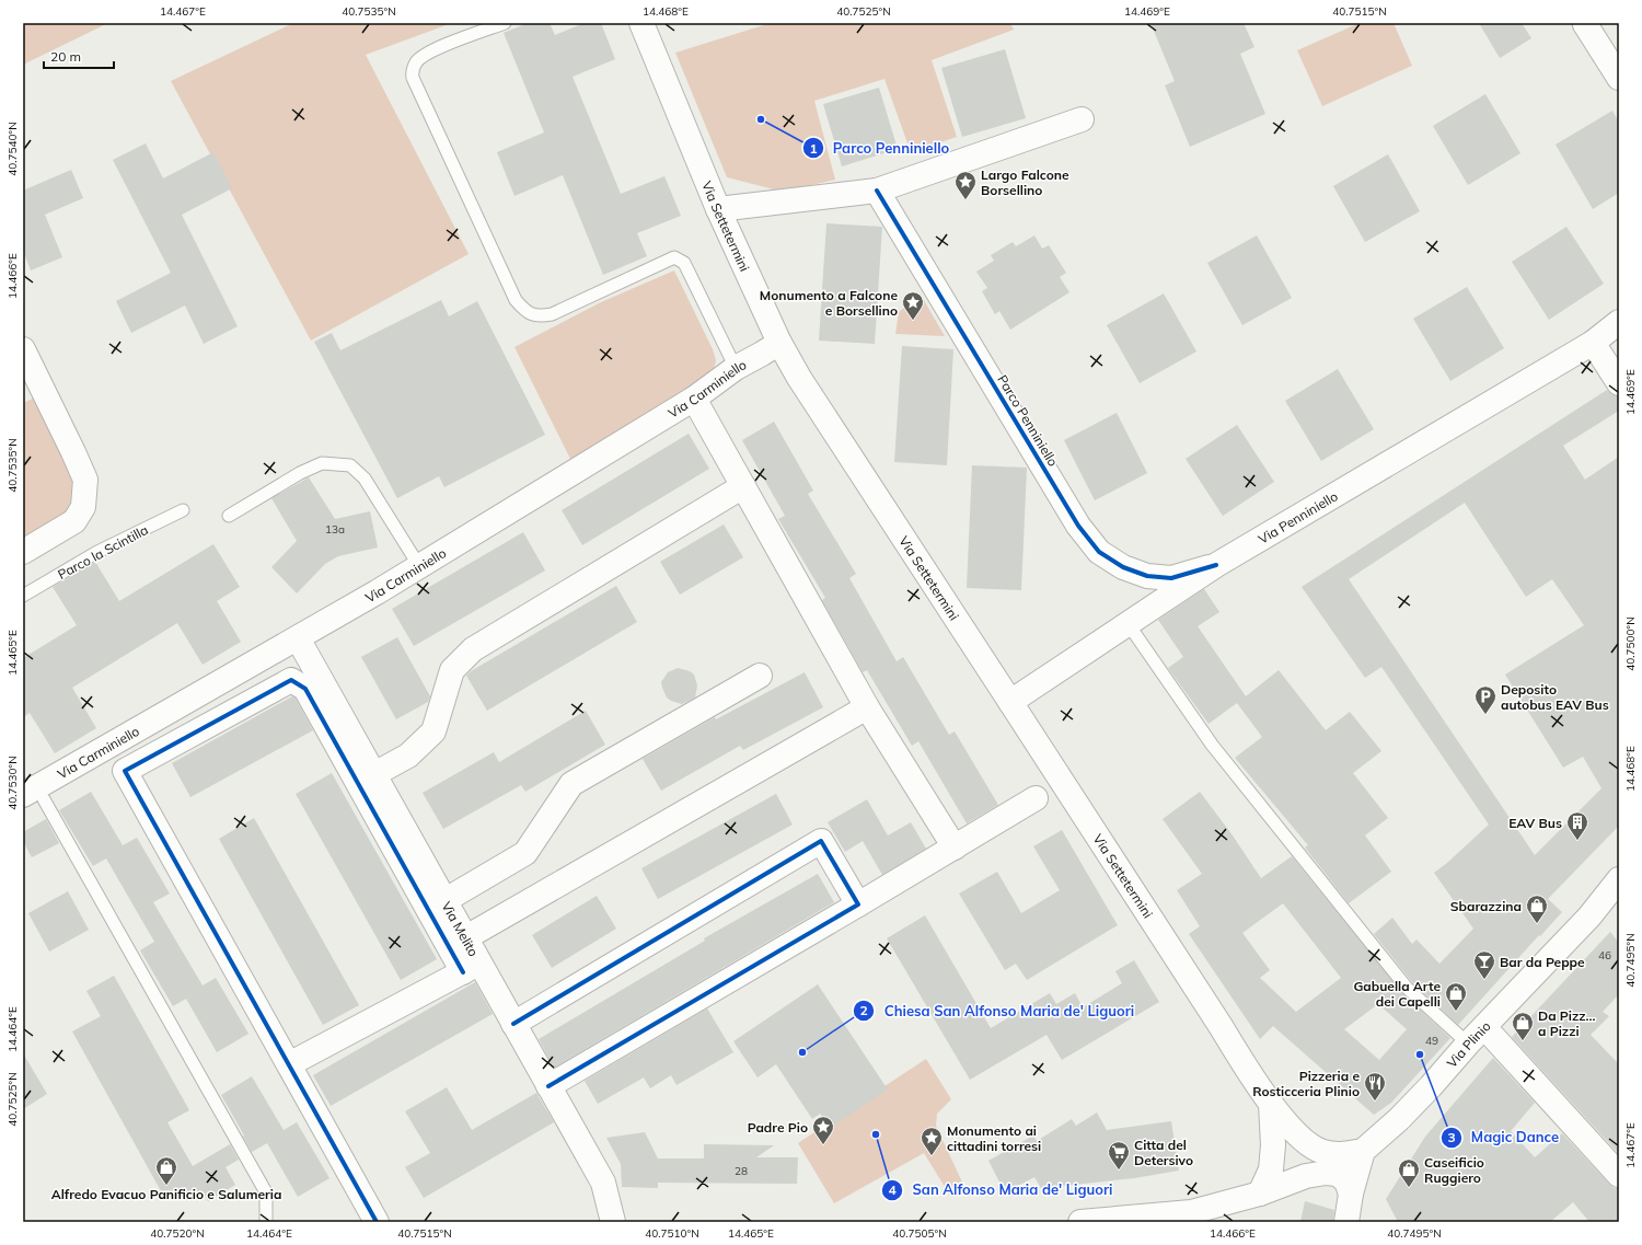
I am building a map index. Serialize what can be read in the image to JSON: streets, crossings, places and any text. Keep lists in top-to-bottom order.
{
  "streets": {
    "street": [
      "Via Settetermini",
      "Via Carminiello",
      "Parco Penniniello",
      "Via Penniniello",
      "Via Melito",
      "Via Plinio"
    ],
    "lane": ["Parco la Scintilla"]
  },
  "crossings": [
    ["Via Settetermini", "Via Carminiello"],
    ["Via Settetermini", "Via Penniniello"],
    ["Via Settetermini", "Via Plinio"],
    ["Via Carminiello", "Via Melito"],
    ["Parco Penniniello", "Via Penniniello"]
  ],
  "places": {
    "other": [
      "Parco Penniniello",
      "Chiesa San Alfonso Maria de' Liguori",
      "Magic Dance",
      "San Alfonso Maria de' Liguori"
    ],
    "place": [
      "Largo Falcone Borsellino",
      "Monumento a Falcone e Borsellino",
      "Padre Pio",
      "Monumento ai cittadini torresi"
    ],
    "parking": ["Deposito autobus EAV Bus"],
    "building": ["EAV Bus"],
    "shop": [
      "Sbarazzina",
      "Gabuella Arte dei Capelli",
      "Da Pizz... a Pizzi",
      "Alfredo Evacuo Panificio e Salumeria",
      "Caseificio Ruggiero"
    ],
    "bar": ["Bar da Peppe"],
    "restaurant": ["Pizzeria e Rosticceria Plinio"],
    "supermarket": ["Citta del Detersivo"]
  },
  "house_numbers": [
    "13a",
    "46",
    "49",
    "28"
  ],
  "scale_bar": "20 m",
  "coordinates": [
    "14.467°E",
    "40.7535°N",
    "14.468°E",
    "40.7525°N",
    "14.469°E",
    "40.7515°N",
    "40.7540°N",
    "14.466°E",
    "40.7500°N",
    "14.465°E",
    "40.7530°N",
    "40.7495°N",
    "14.464°E",
    "40.7520°N",
    "40.7510°N",
    "40.7505°N"
  ]
}
